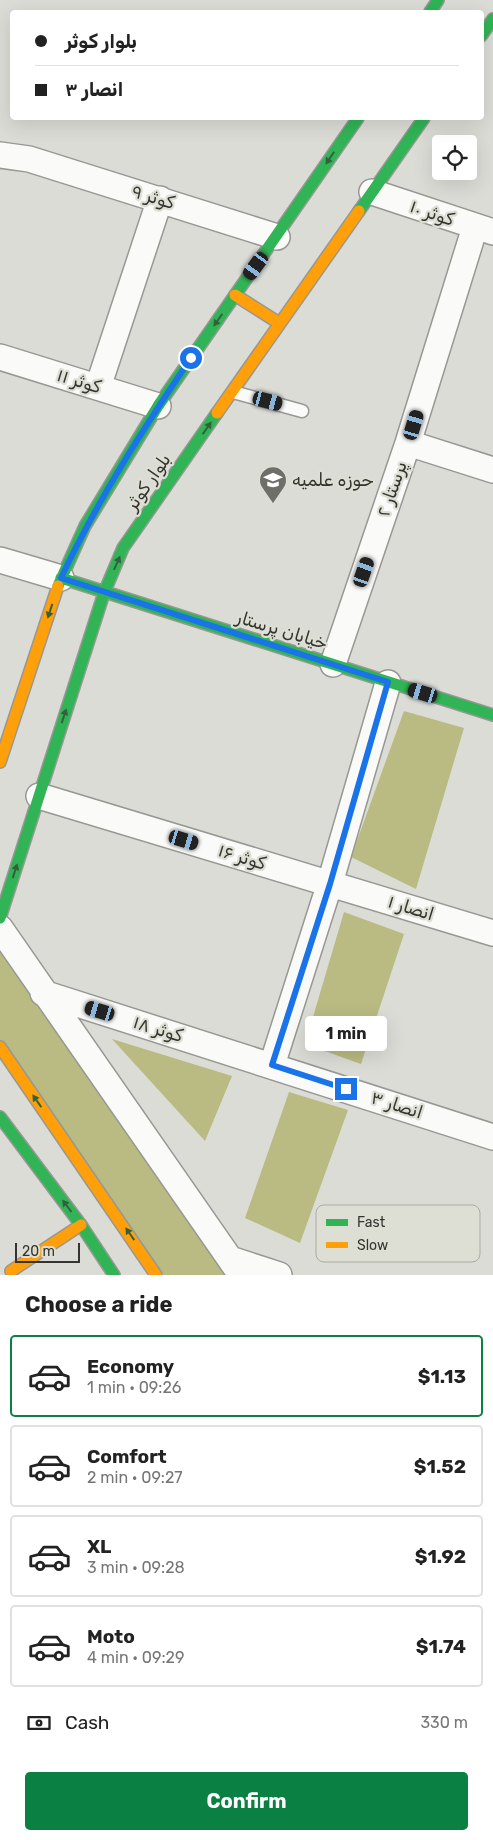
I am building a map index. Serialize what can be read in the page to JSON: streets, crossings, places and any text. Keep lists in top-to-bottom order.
{
  "streets": {
    "main road": ["بلوار کوثر", "خیابان پرستار"],
    "street": [
      "کوثر ۹",
      "کوثر ۱۰",
      "کوثر ۱۱",
      "پرستار ۲",
      "کوثر ۱۶",
      "انصار ۱",
      "کوثر ۱۸",
      "انصار ۳"
    ]
  },
  "crossings": [
    ["کوثر ۹", "بلوار کوثر"],
    ["کوثر ۱۰", "بلوار کوثر"],
    ["کوثر ۱۰", "پرستار ۲"],
    ["کوثر ۱۱", "بلوار کوثر"],
    ["بلوار کوثر", "خیابان پرستار"],
    ["بلوار کوثر", "کوثر ۱۶"],
    ["پرستار ۲", "خیابان پرستار"],
    ["کوثر ۱۶", "انصار ۱"],
    ["کوثر ۱۸", "انصار ۳"]
  ],
  "places": {
    "school or university": ["حوزه علمیه"]
  },
  "legend": ["Fast", "Slow"],
  "scale_bar": "20 m",
  "page": {
    "banner": ["بلوار کوثر", "انصار ۳"],
    "bubble": "1 min",
    "scale": "20 m",
    "heading": "Choose a ride",
    "list": [
      {
        "name": "Economy",
        "note": "1 min · 09:26",
        "value": "$1.13"
      },
      {
        "name": "Comfort",
        "note": "2 min · 09:27",
        "value": "$1.52"
      },
      {
        "name": "XL",
        "note": "3 min · 09:28",
        "value": "$1.92"
      },
      {
        "name": "Moto",
        "note": "4 min · 09:29",
        "value": "$1.74"
      }
    ],
    "pay": ["Cash", "330 m"],
    "buttons": "Confirm"
  }
}
